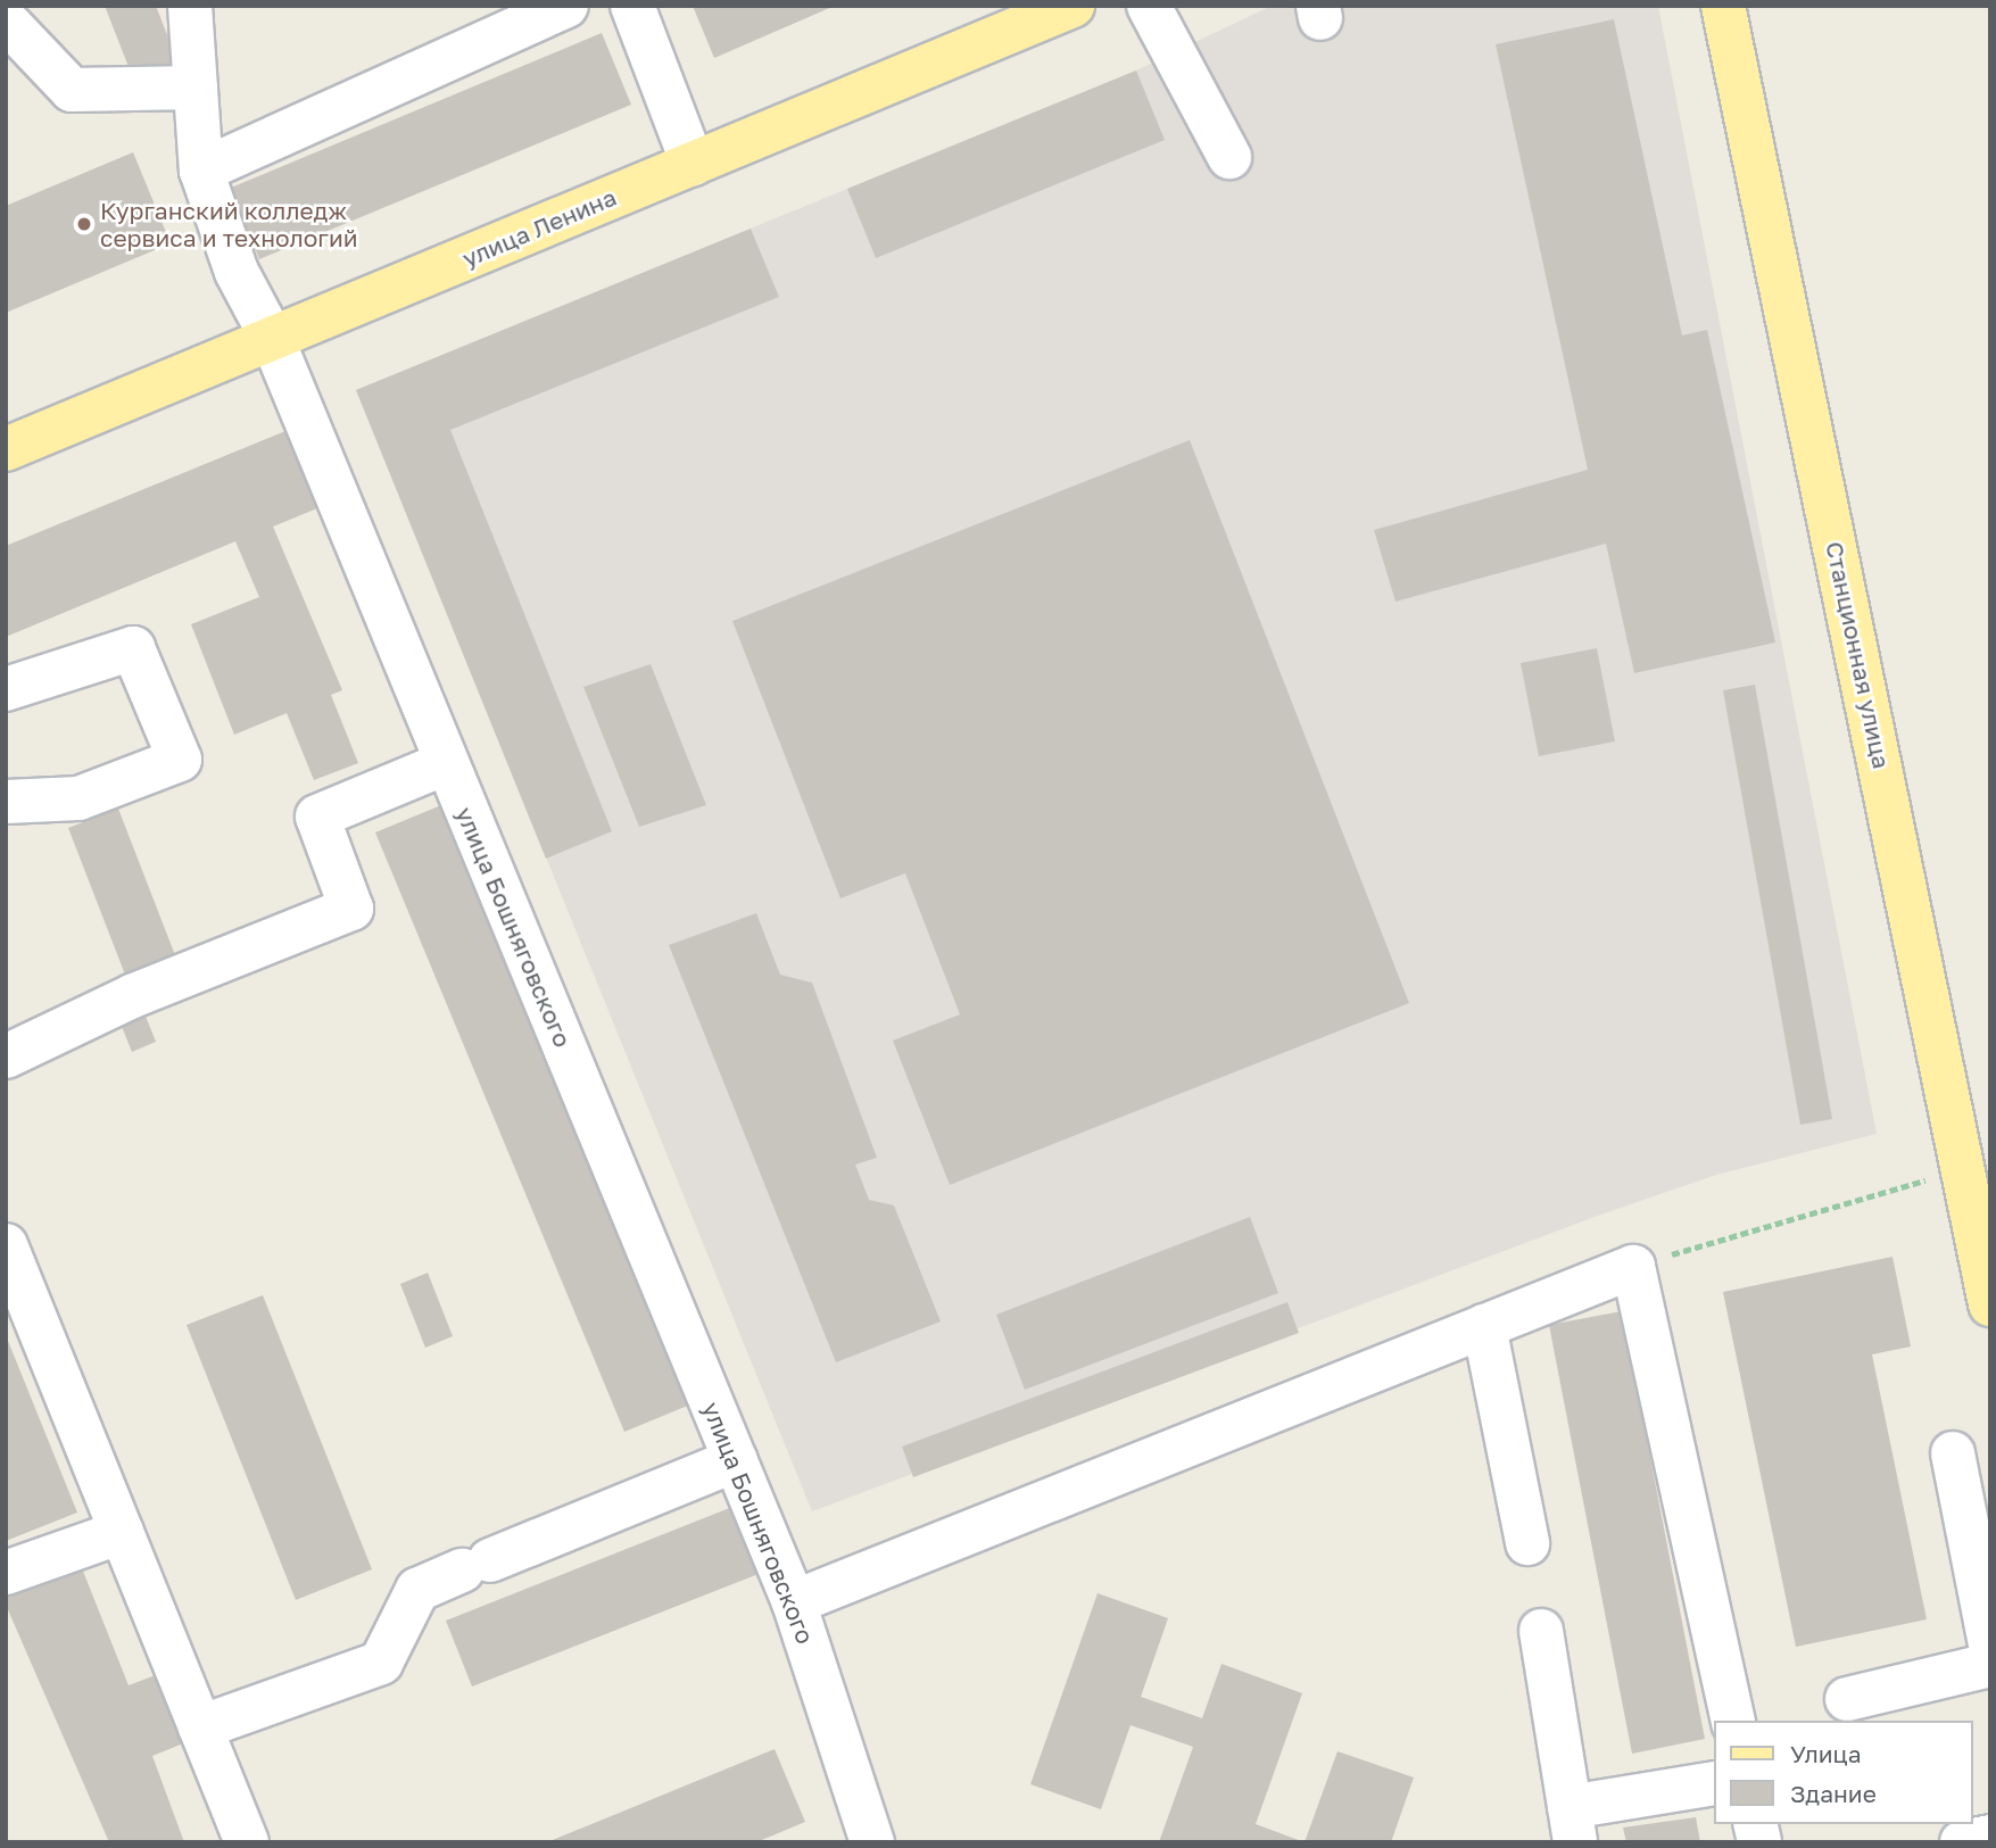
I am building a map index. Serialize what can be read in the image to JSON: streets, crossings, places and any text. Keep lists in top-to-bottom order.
{
  "streets": {
    "main road": ["улица Ленина", "Станционная улица"],
    "lane": ["улица Бошняговского"]
  },
  "crossings": [
    ["улица Ленина", "улица Бошняговского"]
  ],
  "places": ["Курганский колледж сервиса и технологий"],
  "legend": ["Улица", "Здание"]
}
